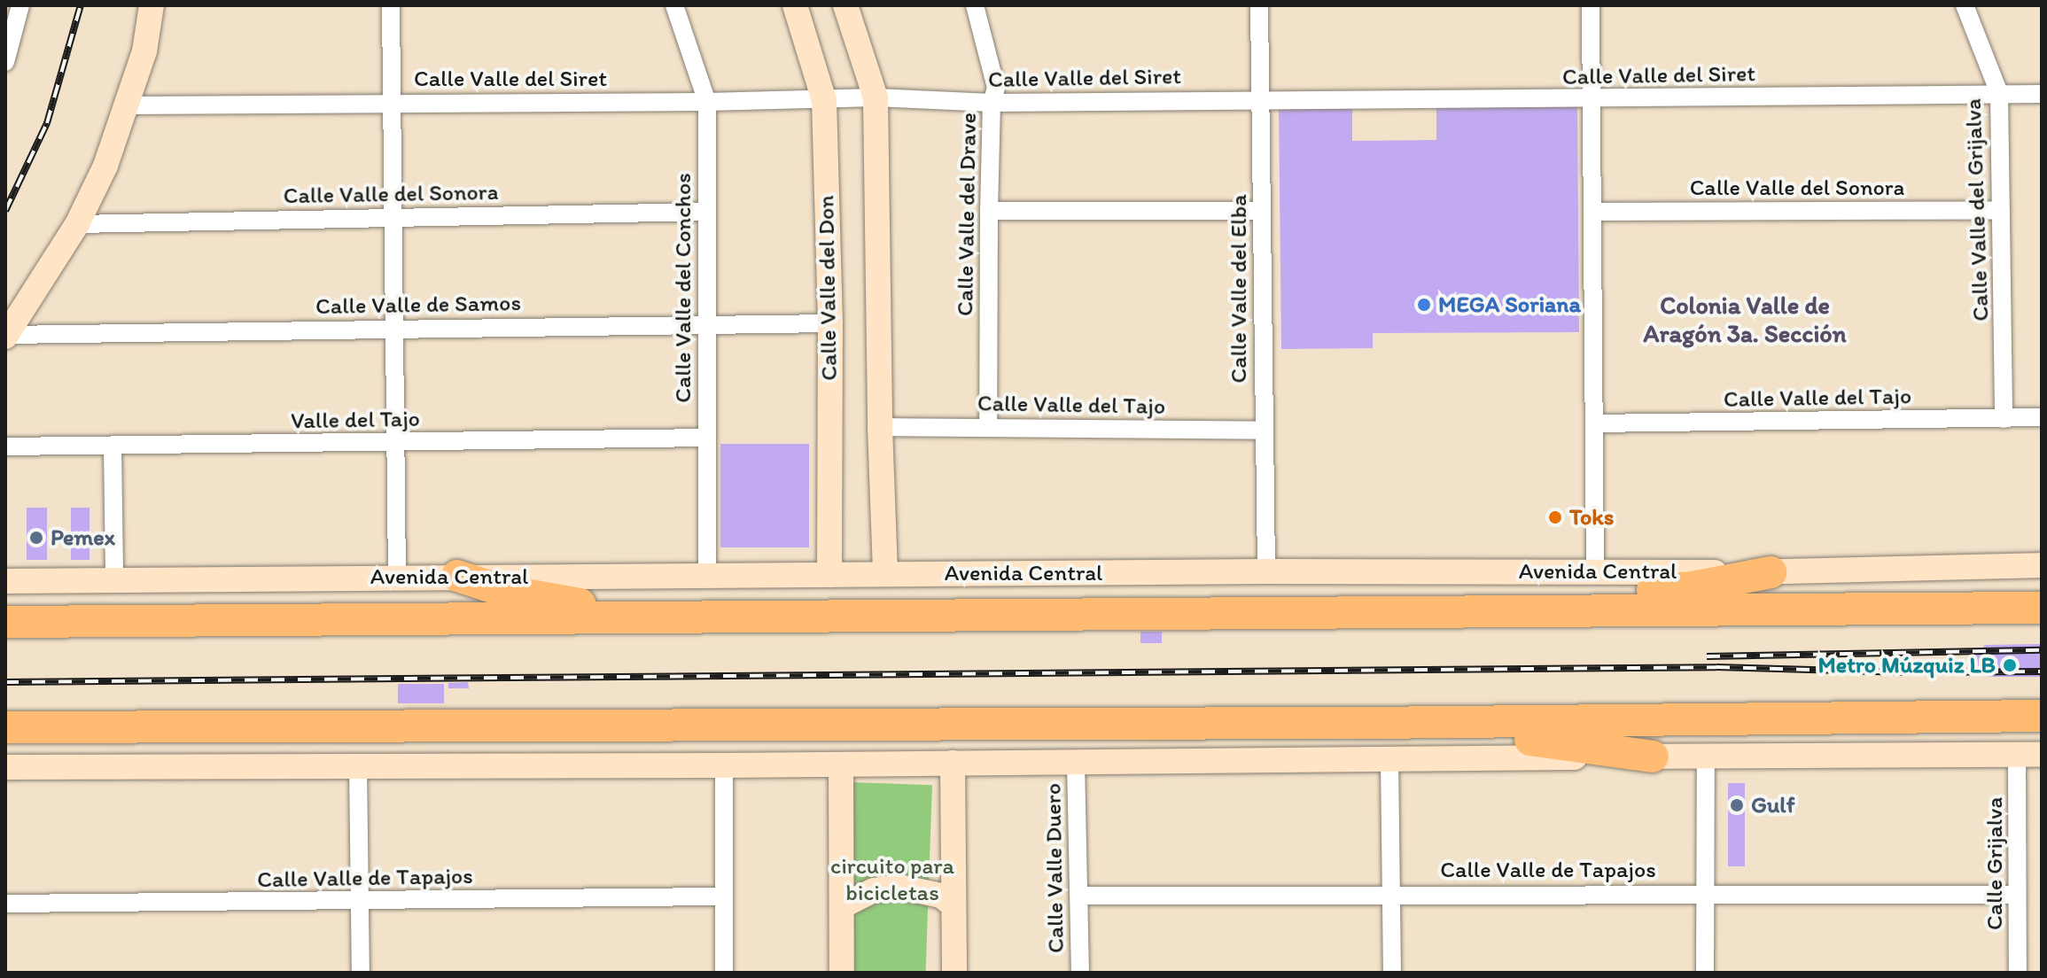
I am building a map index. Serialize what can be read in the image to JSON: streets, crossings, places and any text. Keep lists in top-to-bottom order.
{
  "streets": {
    "highway": ["Avenida Central"],
    "main road": ["Calle Valle del Don"],
    "street": [
      "Calle Valle del Siret",
      "Calle Valle del Sonora",
      "Calle Valle del Grijalva",
      "Calle Valle del Drave",
      "Calle Valle del Conchos",
      "Calle Valle del Elba",
      "Calle Valle de Samos",
      "Calle Valle del Tajo",
      "Valle del Tajo",
      "Calle Grijalva",
      "Calle Valle Duero",
      "Calle Valle de Tapajos"
    ]
  },
  "crossings": [
    ["Calle Valle del Siret", "Calle Valle del Grijalva"],
    ["Calle Valle del Siret", "Calle Valle del Drave"],
    ["Calle Valle del Siret", "Calle Valle del Conchos"],
    ["Calle Valle del Siret", "Calle Valle del Don"],
    ["Calle Valle del Siret", "Calle Valle del Elba"],
    ["Calle Valle del Sonora", "Calle Valle del Grijalva"],
    ["Calle Valle del Sonora", "Calle Valle del Conchos"],
    ["Calle Valle del Grijalva", "Calle Valle del Tajo"],
    ["Calle Valle del Drave", "Calle Valle del Tajo"],
    ["Calle Valle del Conchos", "Calle Valle de Samos"],
    ["Calle Valle del Conchos", "Valle del Tajo"],
    ["Calle Valle del Conchos", "Avenida Central"],
    ["Calle Valle del Don", "Calle Valle de Samos"],
    ["Calle Valle del Don", "Avenida Central"],
    ["Calle Valle del Elba", "Calle Valle del Tajo"],
    ["Calle Valle del Elba", "Avenida Central"],
    ["Calle Grijalva", "Calle Valle de Tapajos"],
    ["Calle Valle Duero", "Calle Valle de Tapajos"]
  ],
  "districts": ["Colonia Valle de Aragón 3a. Sección"],
  "parks": ["circuito para bicicletas"],
  "places": [
    "MEGA Soriana",
    "Toks",
    "Pemex",
    "Metro Múzquiz LB",
    "Gulf"
  ]
}
